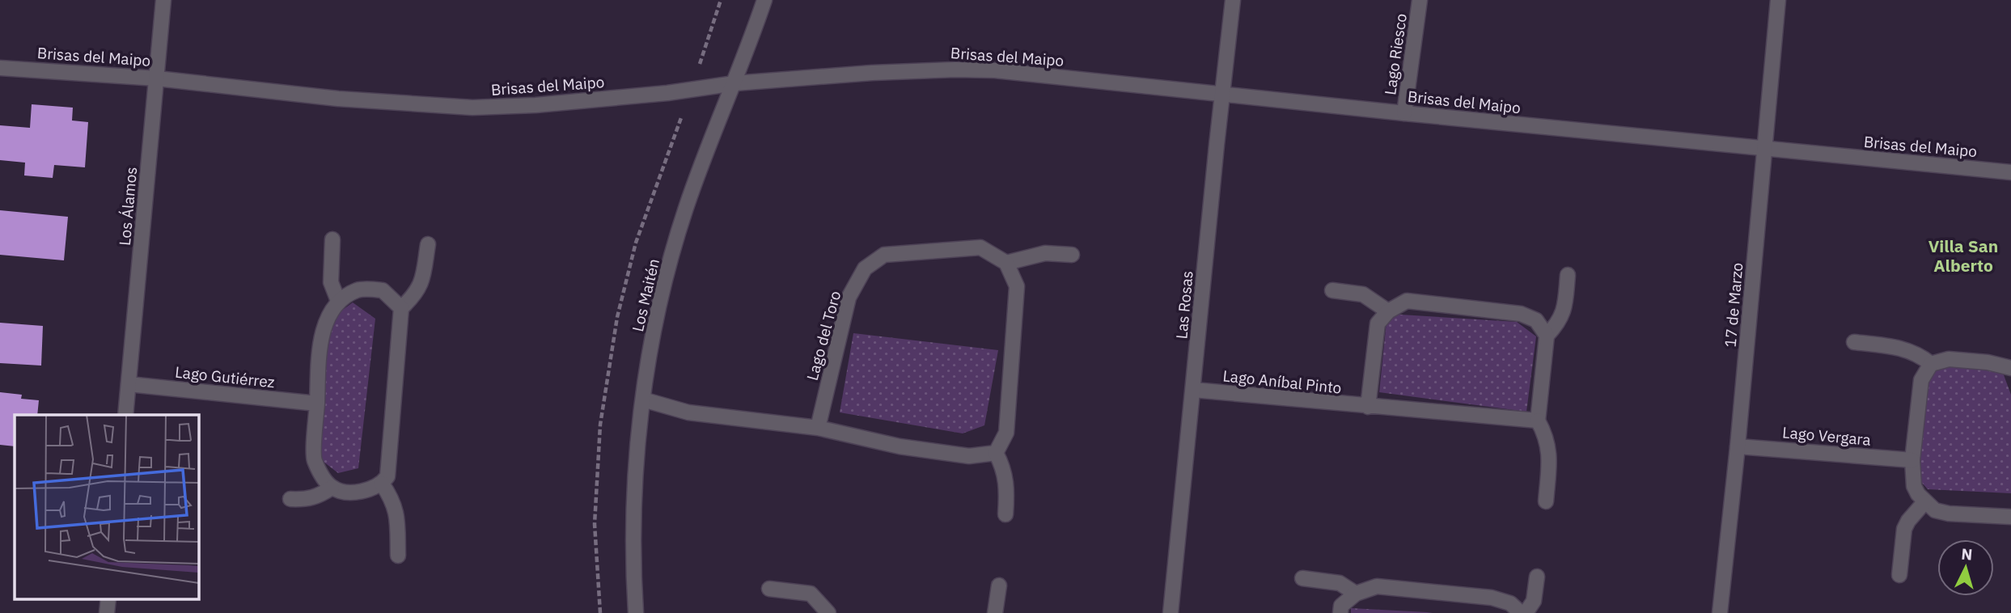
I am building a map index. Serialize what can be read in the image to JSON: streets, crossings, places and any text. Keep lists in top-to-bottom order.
{
  "streets": {
    "street": [
      "Lago Riesco",
      "Brisas del Maipo",
      "Los Álamos",
      "Los Maitén",
      "Las Rosas",
      "17 de Marzo",
      "Lago del Toro",
      "Lago Gutiérrez",
      "Lago Aníbal Pinto",
      "Lago Vergara"
    ]
  },
  "crossings": [
    ["Lago Riesco", "Brisas del Maipo"],
    ["Brisas del Maipo", "Los Álamos"],
    ["Brisas del Maipo", "Los Maitén"],
    ["Brisas del Maipo", "Las Rosas"],
    ["Brisas del Maipo", "17 de Marzo"],
    ["Los Álamos", "Lago Gutiérrez"],
    ["Las Rosas", "Lago Aníbal Pinto"],
    ["17 de Marzo", "Lago Vergara"]
  ],
  "districts": ["Villa San Alberto"],
  "north": "top"
}
